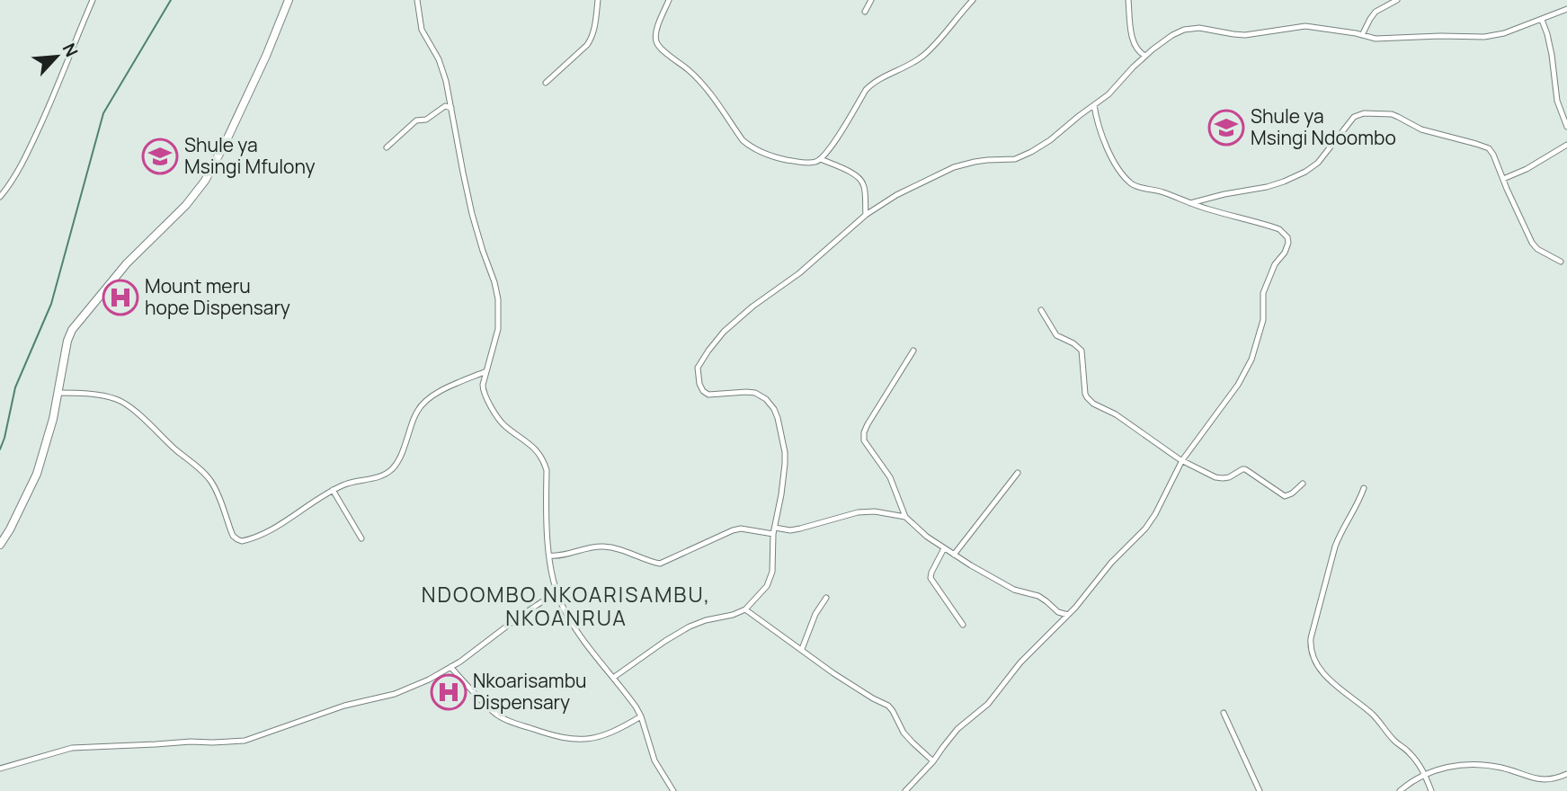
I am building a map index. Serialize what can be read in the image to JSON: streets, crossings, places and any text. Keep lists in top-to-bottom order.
{
  "districts": ["NDOOMBO NKOARISAMBU, NKOANRUA"],
  "places": {
    "school or university": ["Shule ya Msingi Ndoombo", "Shule ya Msingi Mfulony"],
    "hospital": ["Mount meru hope Dispensary", "Nkoarisambu Dispensary"]
  },
  "north": "top right"
}
